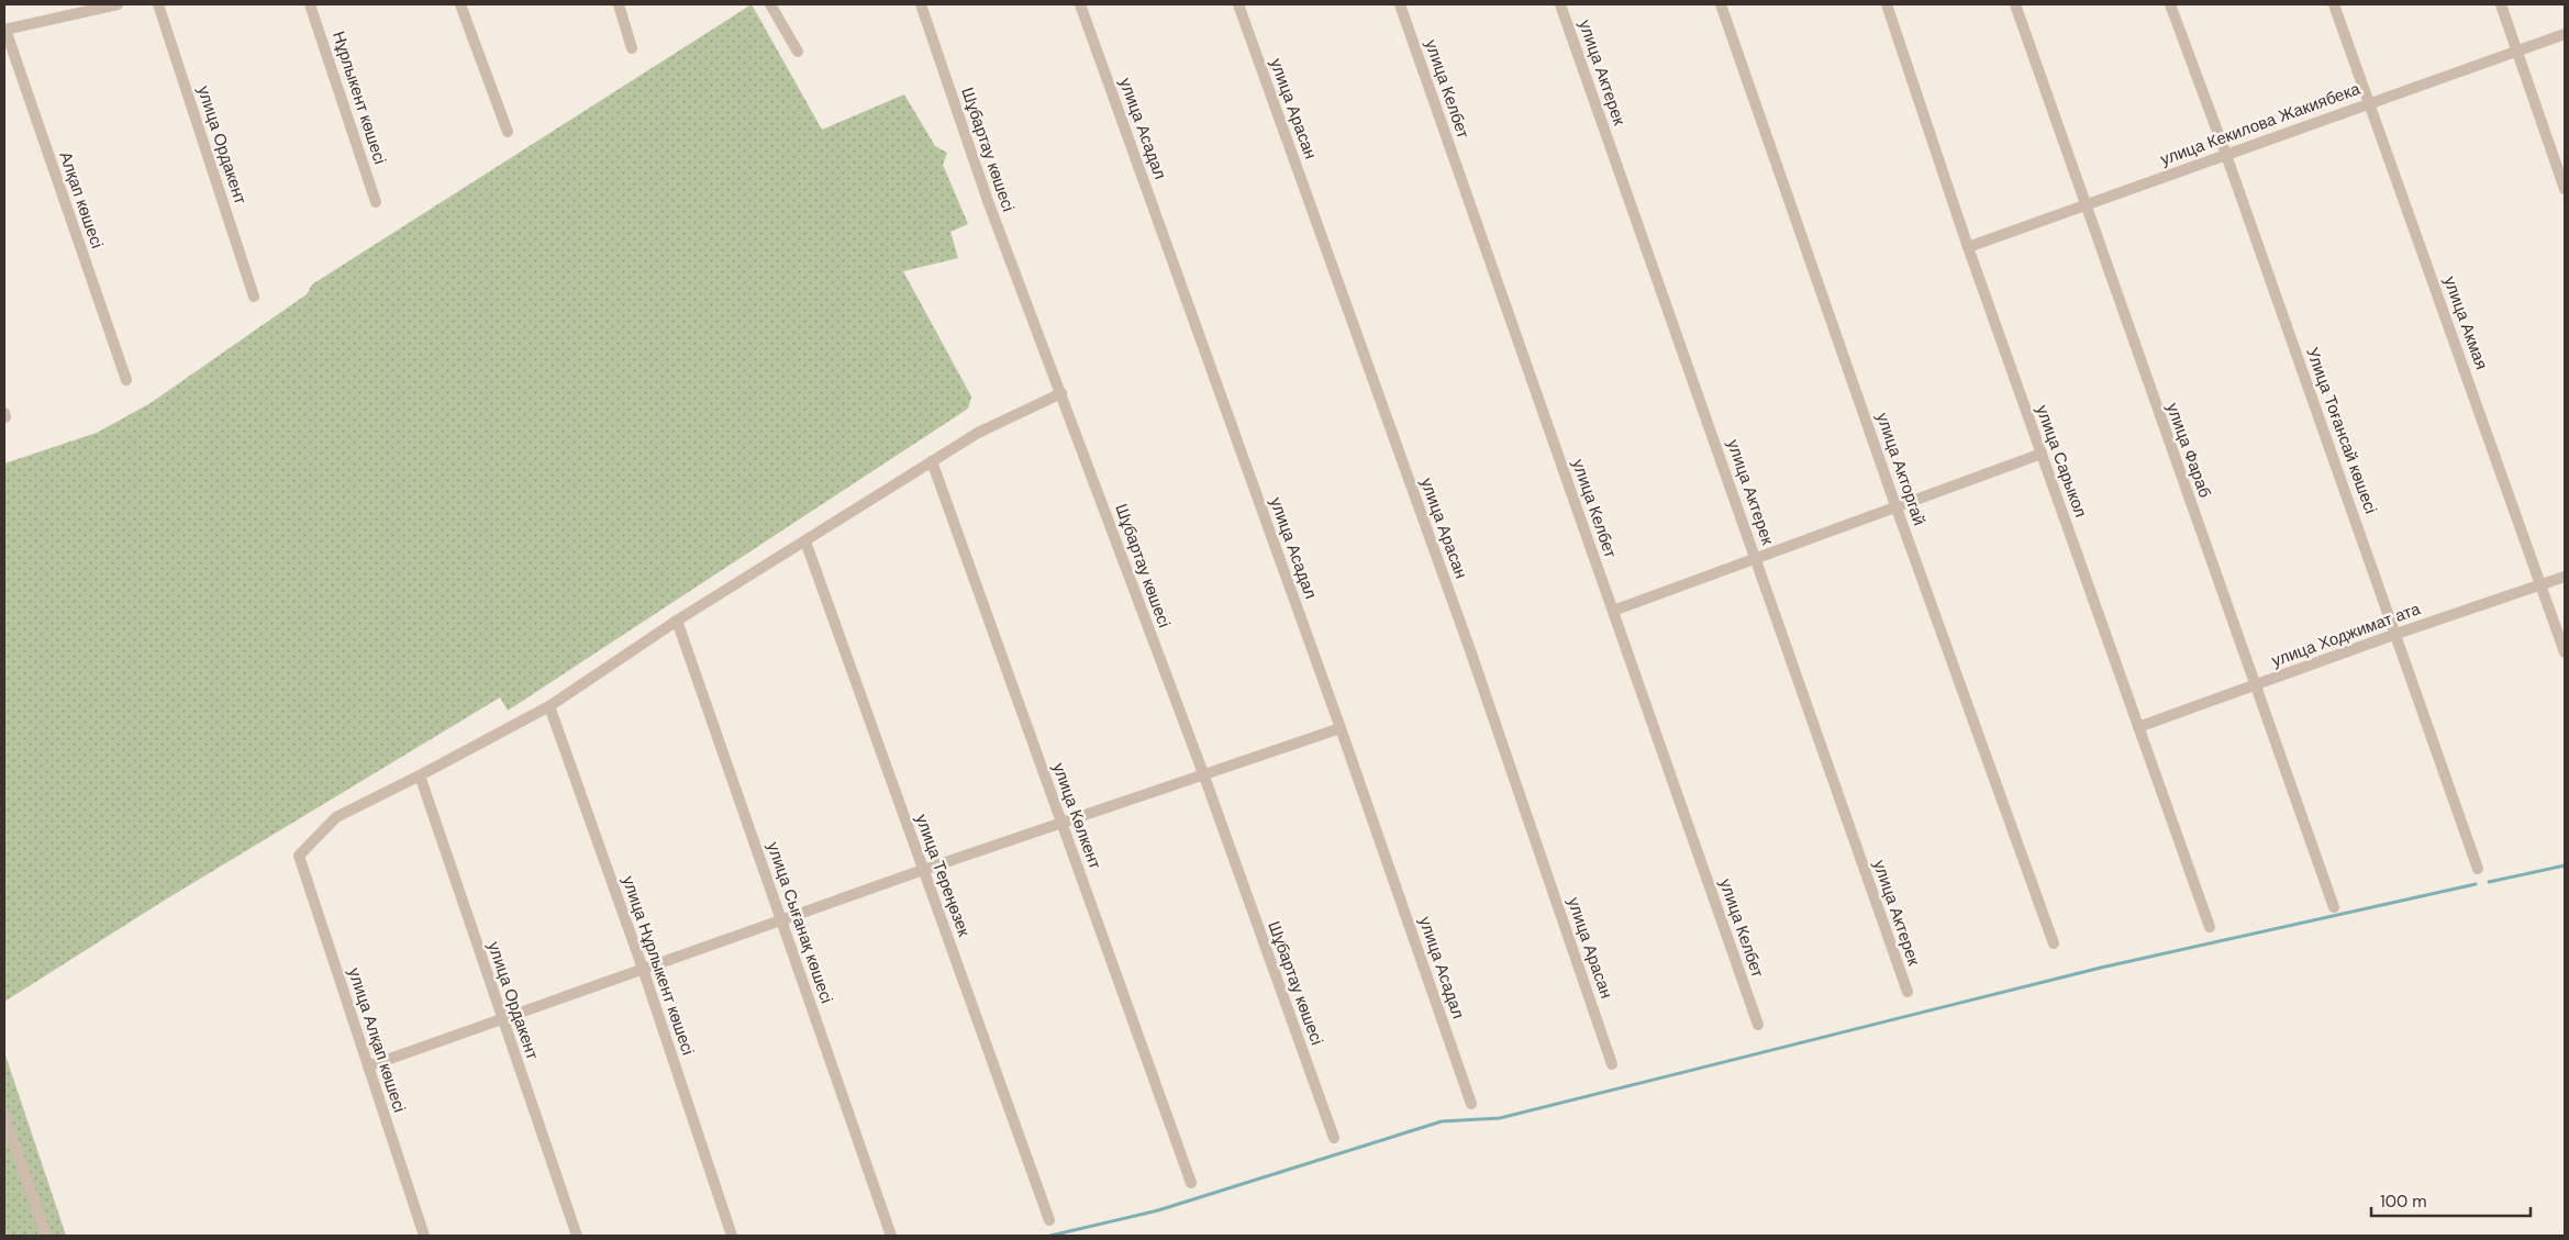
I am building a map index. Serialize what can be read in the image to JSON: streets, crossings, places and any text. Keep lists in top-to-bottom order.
{
  "streets": {
    "street": [
      "улица Актерек",
      "улица Келбет",
      "Нұрлыкент көшесі",
      "улица Арасан",
      "улица Кекилова Жакиябека",
      "улица Асадал",
      "улица Ордакент",
      "Шұбартау көшесі",
      "Алқап көшесі",
      "улица Акмая",
      "Улица Тоғансай көшесі",
      "улица Фараб",
      "улица Сарыкол",
      "улица Акторгай",
      "улица Ходжимат ата",
      "улица Көлкент",
      "улица Тереңөзек",
      "улица Сығанақ көшесі",
      "улица Нұрлыкент көшесі",
      "улица Алқап көшесі"
    ]
  },
  "crossings": [
    ["улица Кекилова Жакиябека", "улица Акмая"],
    ["улица Кекилова Жакиябека", "Улица Тоғансай көшесі"],
    ["улица Кекилова Жакиябека", "улица Фараб"],
    ["улица Кекилова Жакиябека", "улица Сарыкол"],
    ["улица Ордакент", "улица Алқап көшесі"],
    ["улица Акмая", "улица Ходжимат ата"],
    ["Улица Тоғансай көшесі", "улица Ходжимат ата"],
    ["улица Фараб", "улица Ходжимат ата"],
    ["улица Сарыкол", "улица Ходжимат ата"]
  ],
  "scale_bar": "100 m"
}
